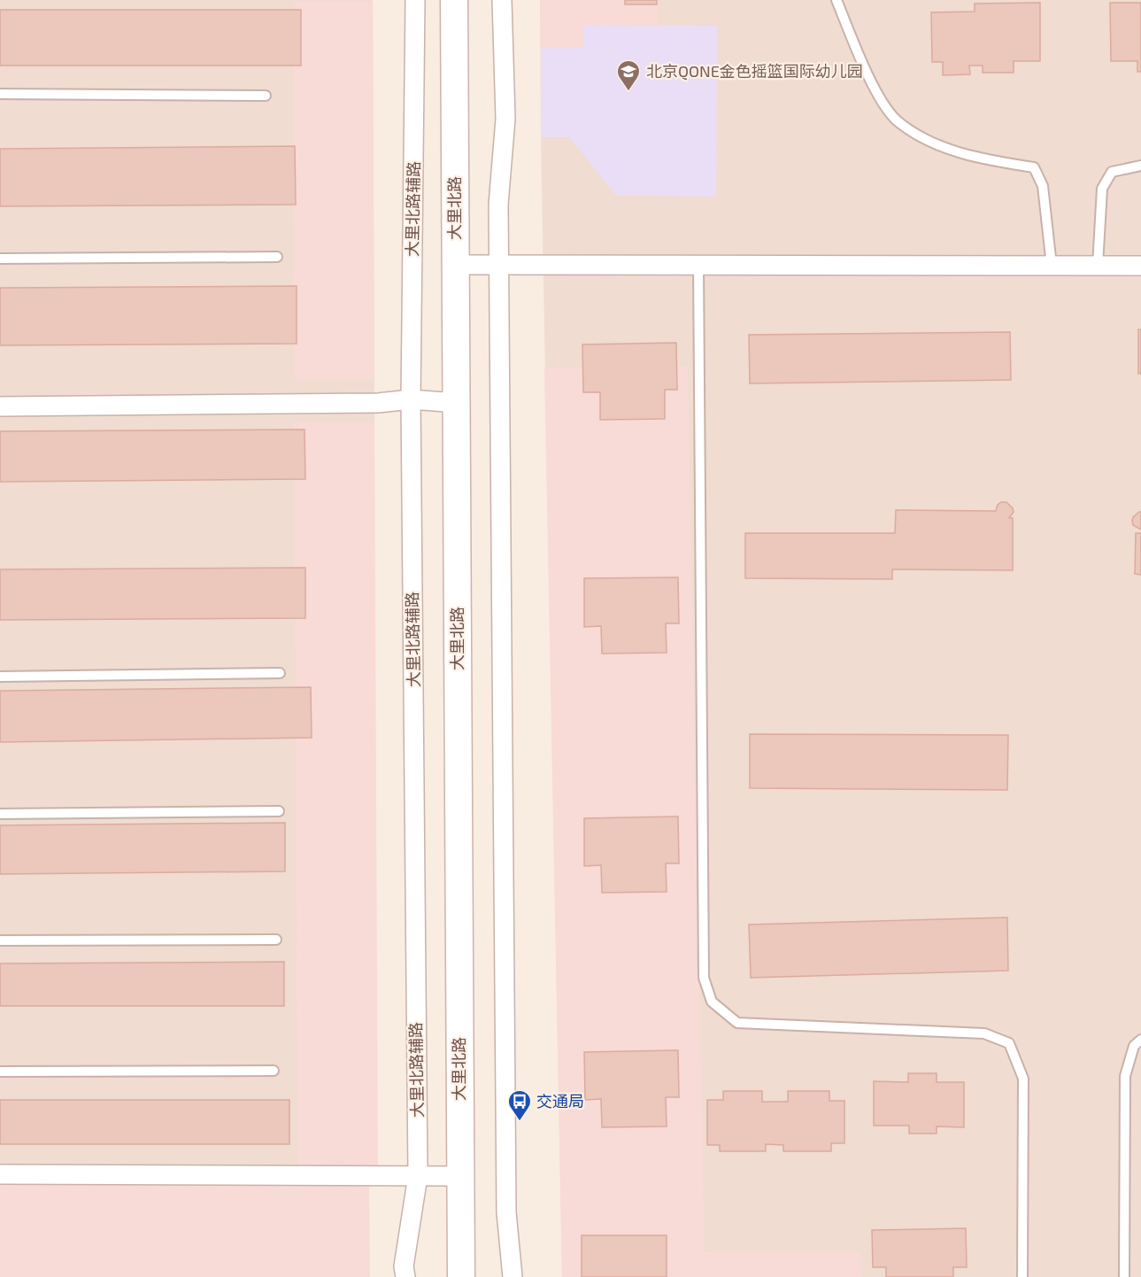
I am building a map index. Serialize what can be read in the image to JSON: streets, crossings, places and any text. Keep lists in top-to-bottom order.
{
  "streets": {
    "main road": ["大里北路"],
    "street": ["大里北路辅路"]
  },
  "places": {
    "school or university": ["北京QONE金色摇篮国际幼儿园"],
    "bus stop": ["交通局"]
  }
}
